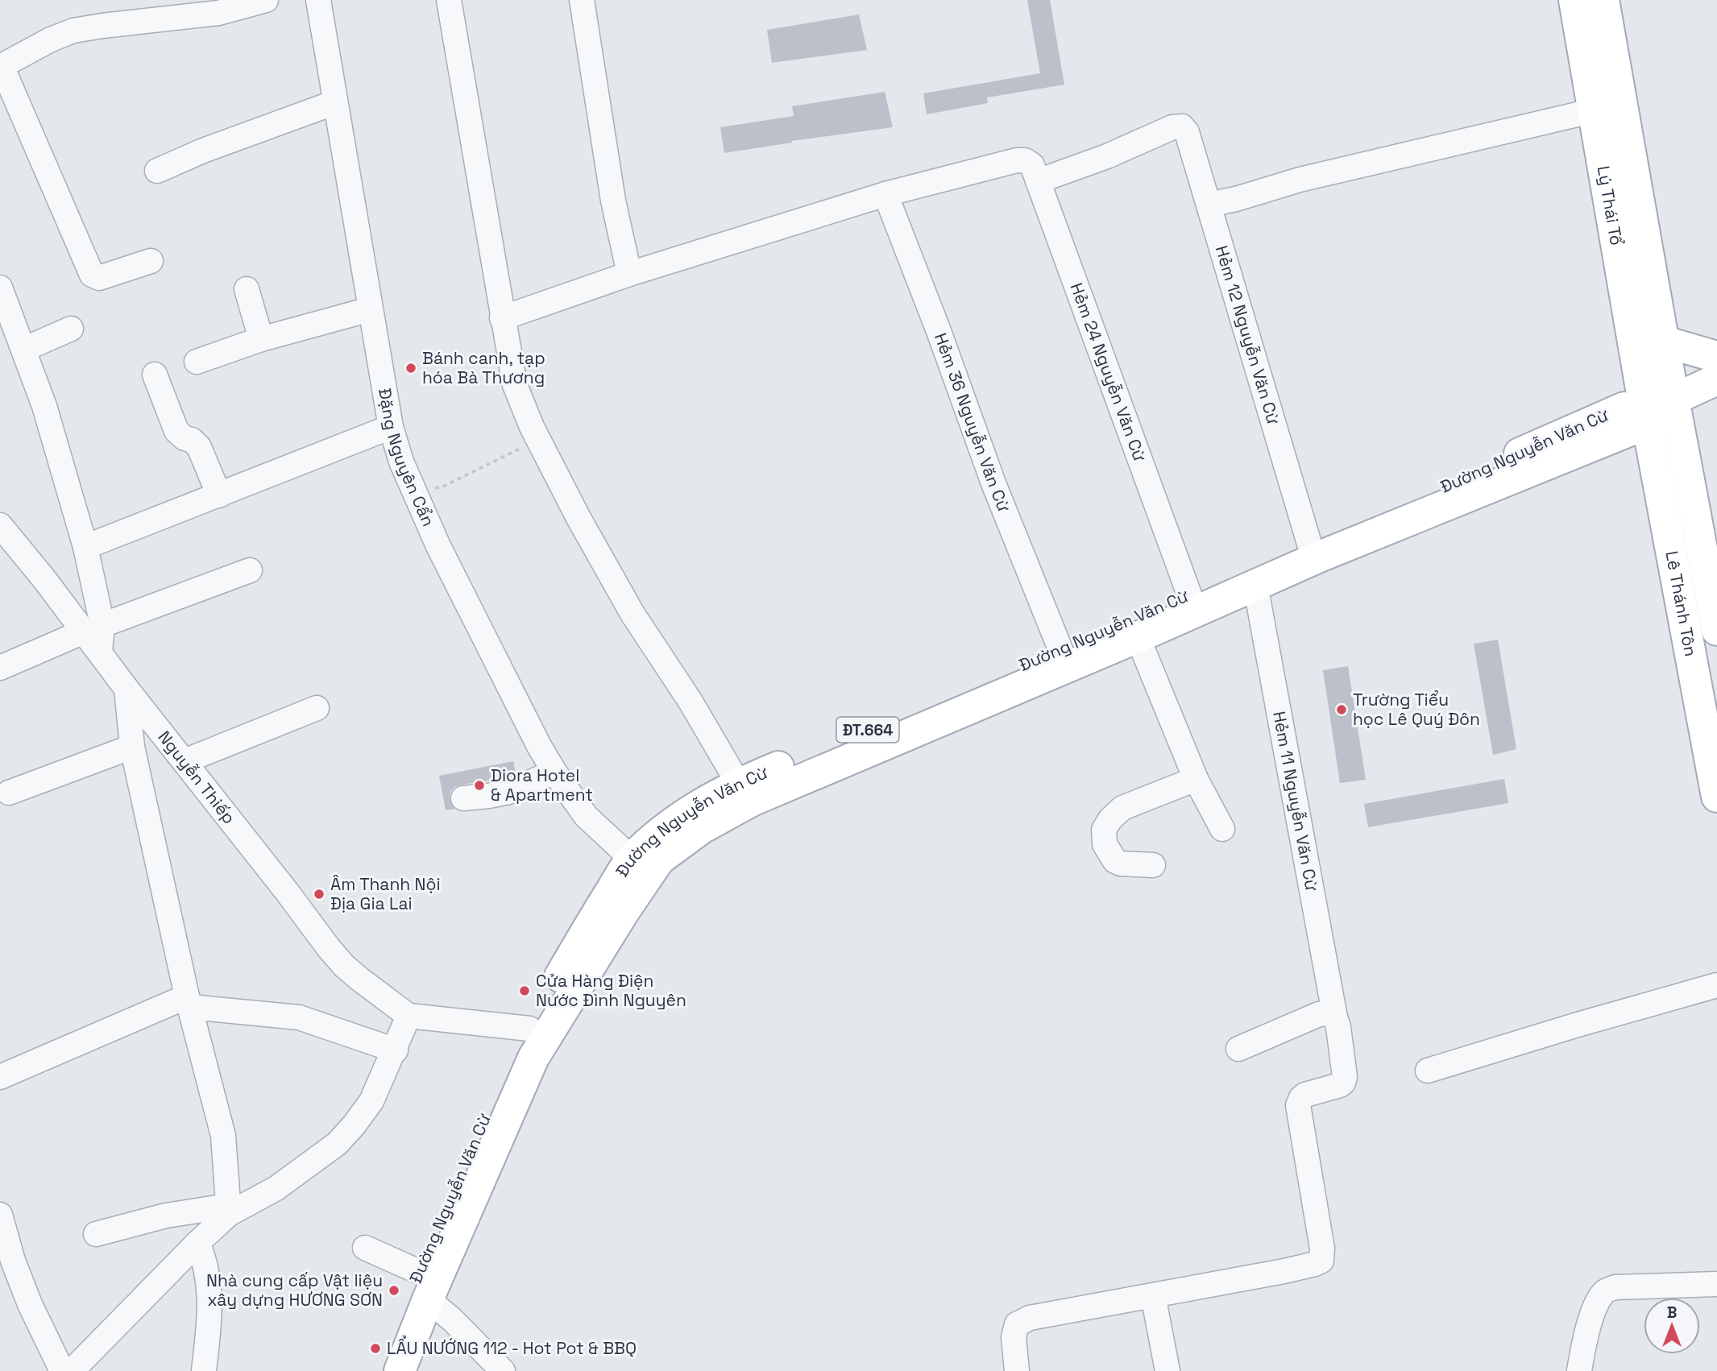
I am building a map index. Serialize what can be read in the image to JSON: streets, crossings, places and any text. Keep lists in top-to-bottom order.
{
  "streets": {
    "main road": [
      "Lý Thái Tổ",
      "Đường Nguyễn Văn Cừ",
      "Lê Thánh Tôn",
      "ĐT.664"
    ],
    "street": [
      "Hẻm 12 Nguyễn Văn Cừ",
      "Hẻm 24 Nguyễn Văn Cừ",
      "Hẻm 36 Nguyễn Văn Cừ",
      "Đặng Nguyên Cẩn",
      "Nguyễn Thiếp",
      "Hẻm 11 Nguyễn Văn Cừ"
    ]
  },
  "crossings": [
    ["Lý Thái Tổ", "Đường Nguyễn Văn Cừ"],
    ["Lý Thái Tổ", "Lê Thánh Tôn"],
    ["Lý Thái Tổ", "ĐT.664"],
    ["Hẻm 12 Nguyễn Văn Cừ", "Hẻm 24 Nguyễn Văn Cừ"],
    ["Hẻm 12 Nguyễn Văn Cừ", "Đường Nguyễn Văn Cừ"],
    ["Hẻm 24 Nguyễn Văn Cừ", "Hẻm 36 Nguyễn Văn Cừ"],
    ["Hẻm 24 Nguyễn Văn Cừ", "Đường Nguyễn Văn Cừ"],
    ["Hẻm 36 Nguyễn Văn Cừ", "Đường Nguyễn Văn Cừ"],
    ["Đường Nguyễn Văn Cừ", "Đặng Nguyên Cẩn"],
    ["Đường Nguyễn Văn Cừ", "Lê Thánh Tôn"],
    ["Đường Nguyễn Văn Cừ", "ĐT.664"],
    ["Đường Nguyễn Văn Cừ", "Hẻm 11 Nguyễn Văn Cừ"],
    ["Lê Thánh Tôn", "ĐT.664"]
  ],
  "places": [
    "Bánh canh, tạp hóa Bà Thương",
    "Trường Tiểu học Lê Quý Đôn",
    "Diora Hotel & Apartment",
    "Âm Thanh Nội Địa Gia Lai",
    "Cửa Hàng Điện Nước Đình Nguyên",
    "Nhà cung cấp Vật liệu xây dựng HƯƠNG SƠN",
    "LẨU NƯỚNG 112 - Hot Pot & BBQ"
  ],
  "north": "top"
}
